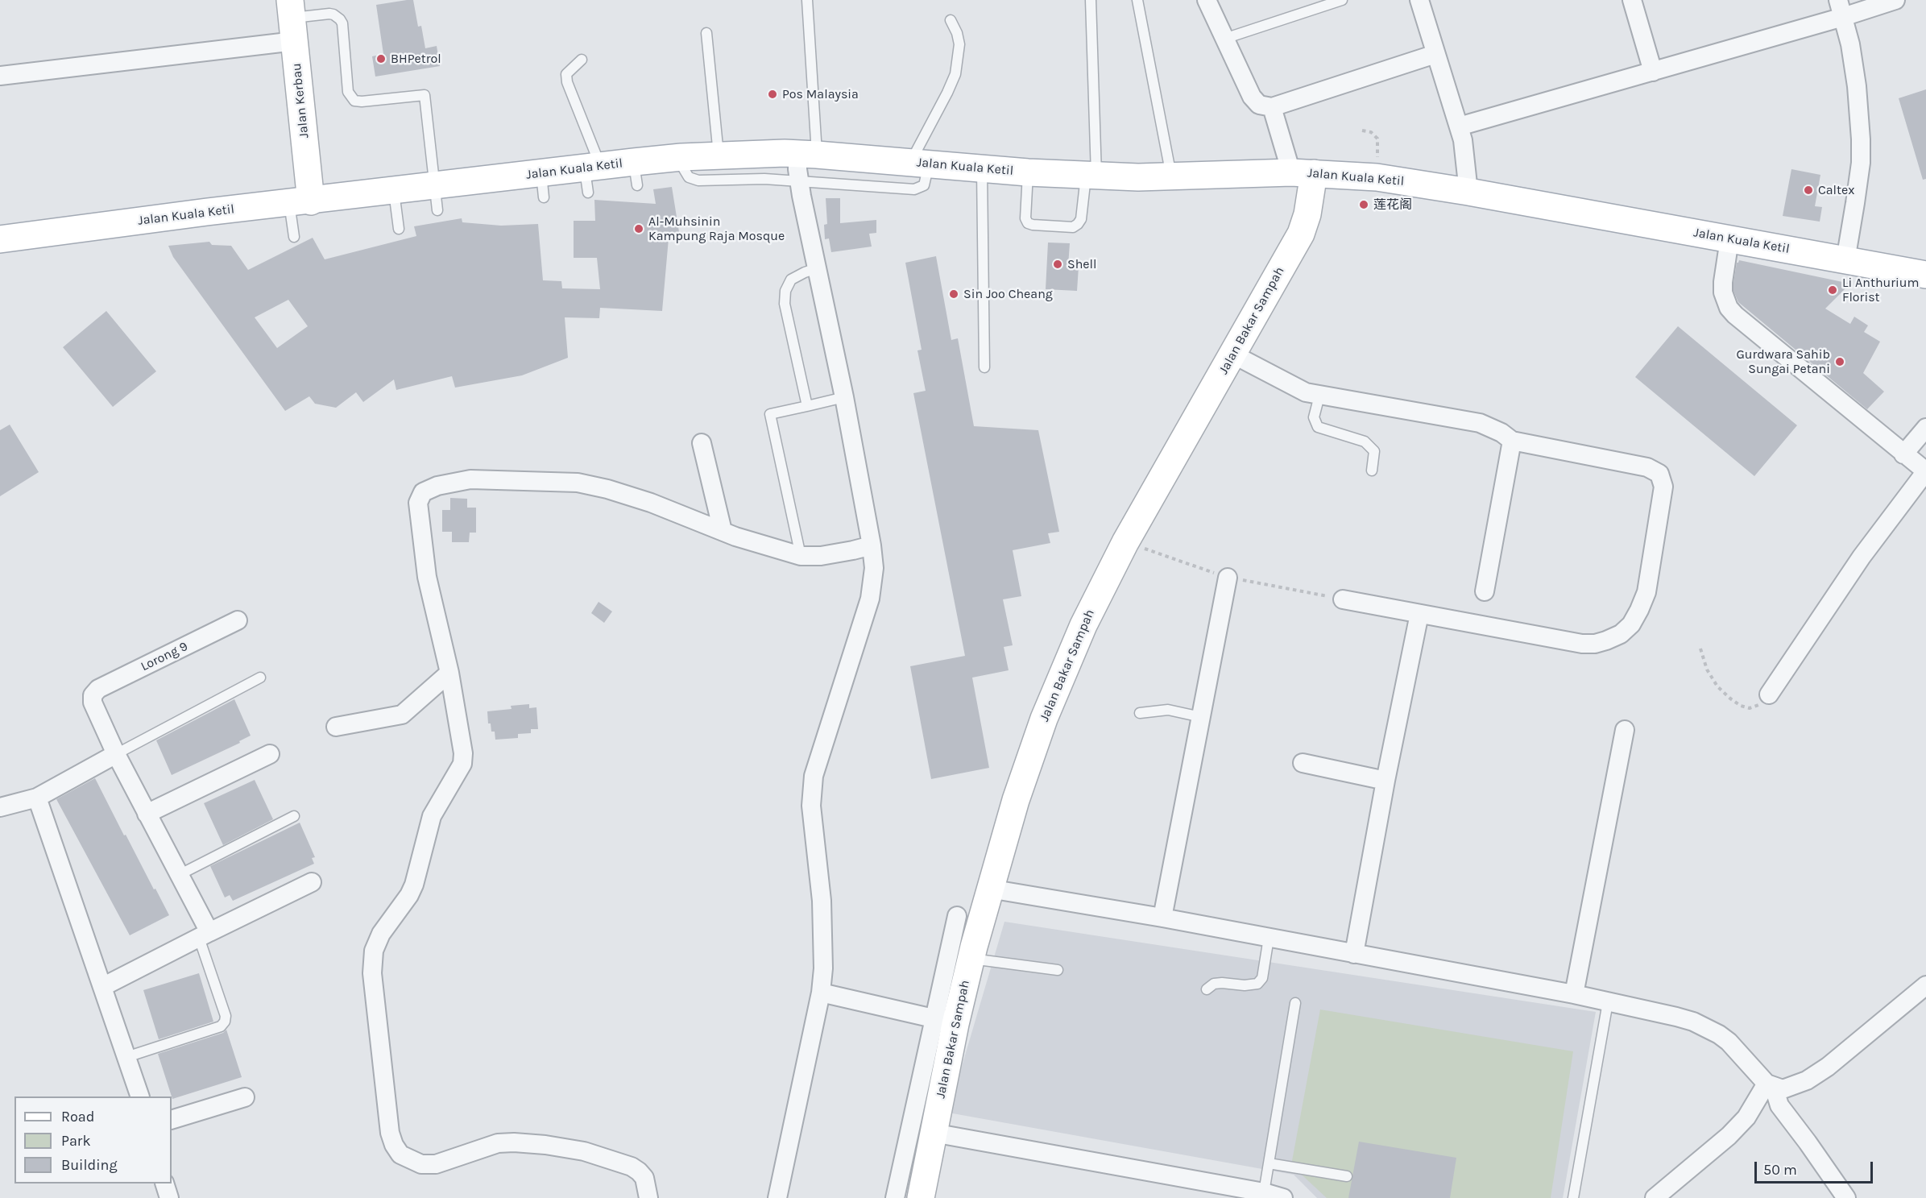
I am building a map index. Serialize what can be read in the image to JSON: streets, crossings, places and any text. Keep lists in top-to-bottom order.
{
  "streets": {
    "main road": ["Jalan Kerbau", "Jalan Kuala Ketil", "Jalan Bakar Sampah"],
    "street": ["Lorong 9"]
  },
  "crossings": [
    ["Jalan Kerbau", "Jalan Kuala Ketil"],
    ["Jalan Kuala Ketil", "Jalan Bakar Sampah"]
  ],
  "places": [
    "BHPetrol",
    "Pos Malaysia",
    "Caltex",
    "莲花阁",
    "Al-Muhsinin Kampung Raja Mosque",
    "Shell",
    "Li Anthurium Florist",
    "Sin Joo Cheang",
    "Gurdwara Sahib Sungai Petani"
  ],
  "legend": ["Road", "Park", "Building"],
  "scale_bar": "50 m"
}
